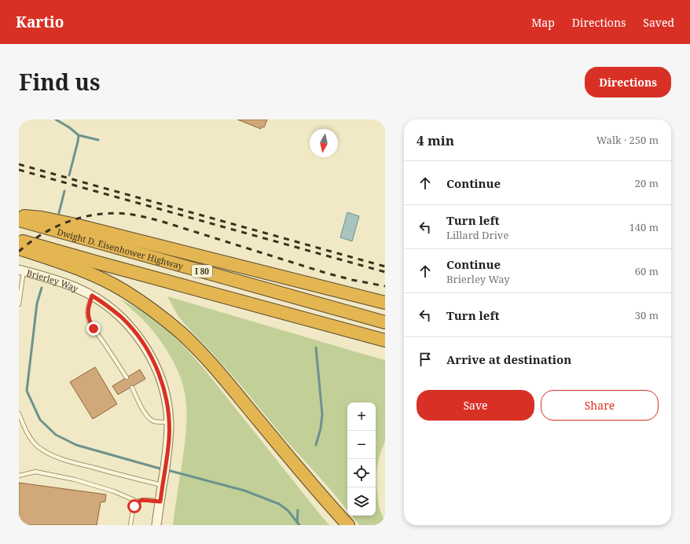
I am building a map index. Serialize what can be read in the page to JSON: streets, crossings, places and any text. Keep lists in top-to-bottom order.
{
  "streets": {
    "highway": ["Dwight D. Eisenhower Highway", "I 80"],
    "street": ["Brierley Way"]
  },
  "north": "bottom",
  "page": {
    "header": "Kartio",
    "nav": ["Map", "Directions", "Saved"],
    "title": "Find us",
    "buttons": [
      "Directions",
      ["Save", "Share"]
    ],
    "heading": ["4 min", "Walk · 250 m"],
    "list": [
      ["Continue", "20 m"],
      ["Turn left", "Lillard Drive", "140 m"],
      ["Continue", "Brierley Way", "60 m"],
      ["Turn left", "30 m"],
      "Arrive at destination"
    ],
    "map_buttons": ["+", "−"]
  }
}
